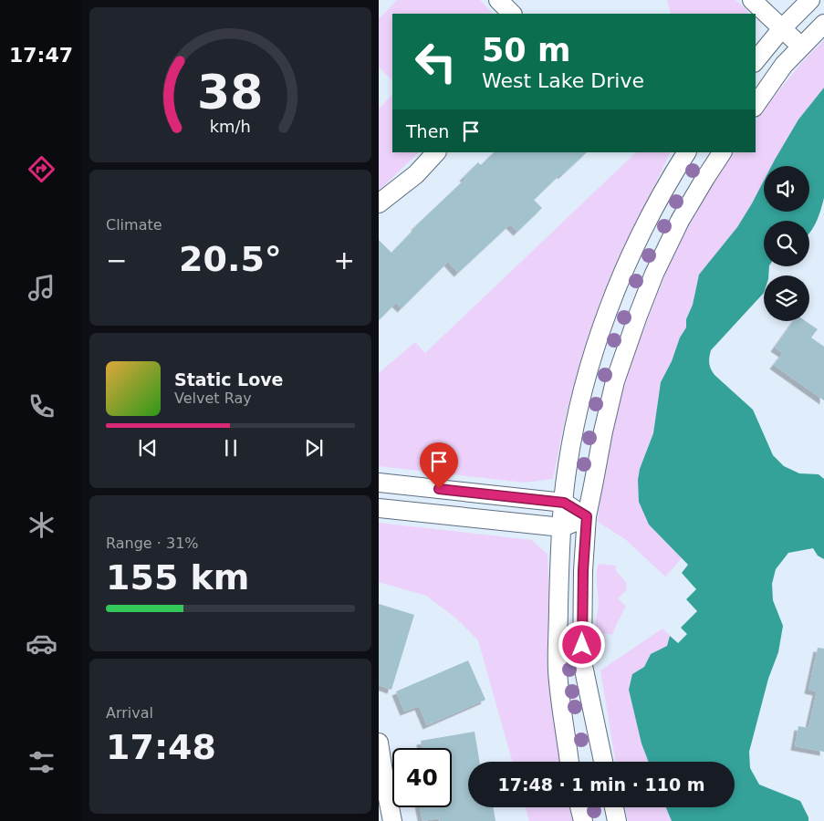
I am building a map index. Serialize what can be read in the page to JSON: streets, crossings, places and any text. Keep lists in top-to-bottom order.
{
  "page": {
    "tabs": "17:47",
    "turn": ["50 m", "West Lake Drive"],
    "then": "Then",
    "tile": [
      "Climate",
      ["Range · 31%", "155 km"],
      ["Arrival", "17:48"]
    ],
    "heat": ["−", "20.5°", "+"],
    "song": ["Static Love", "Velvet Ray"],
    "limit": "40",
    "trip": "17:48 · 1 min · 110 m",
    "gauge": ["38", "km/h"]
  }
}
